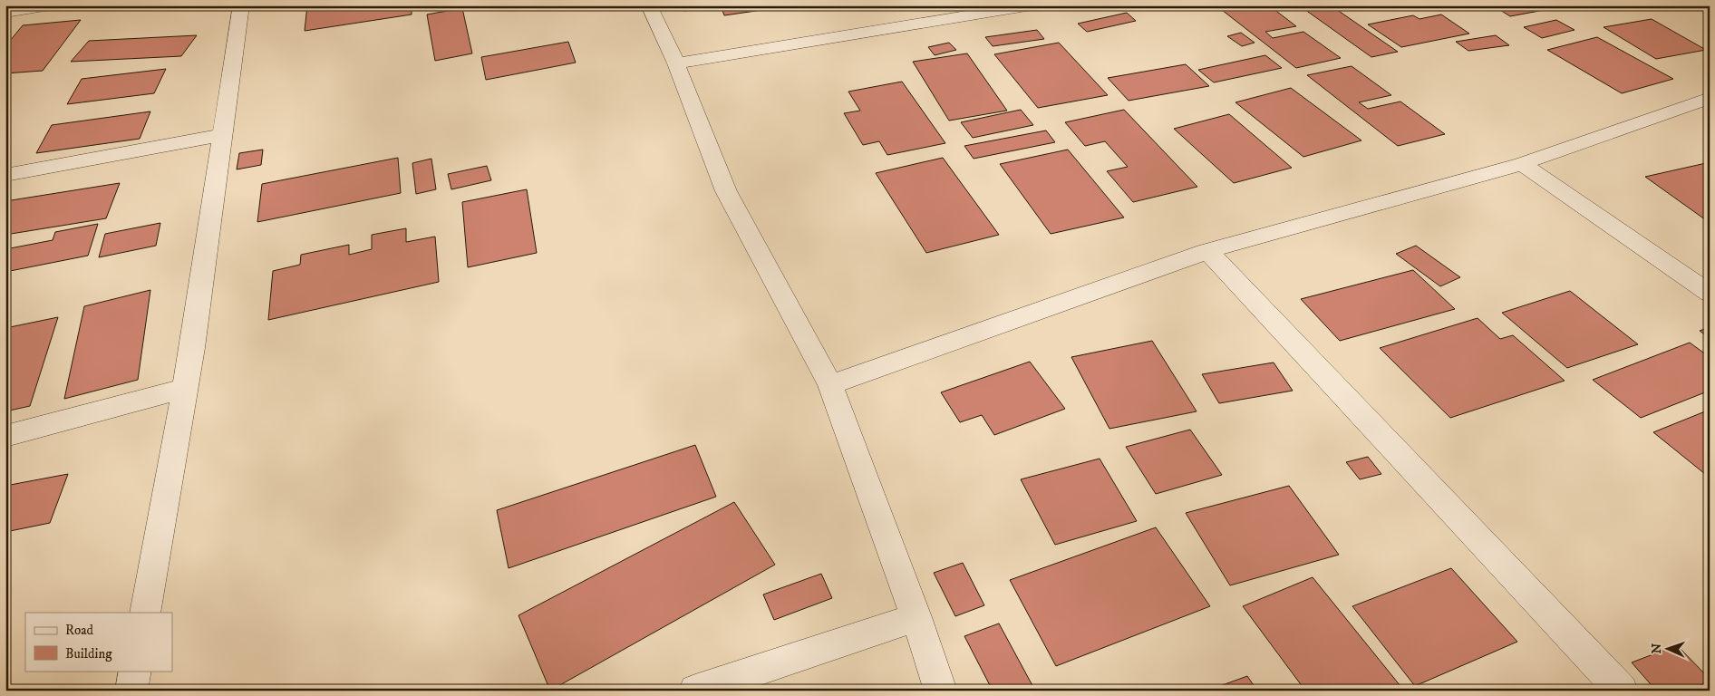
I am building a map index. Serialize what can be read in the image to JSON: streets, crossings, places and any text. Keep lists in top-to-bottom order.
{
  "legend": ["Road", "Building"],
  "north": "left"
}
